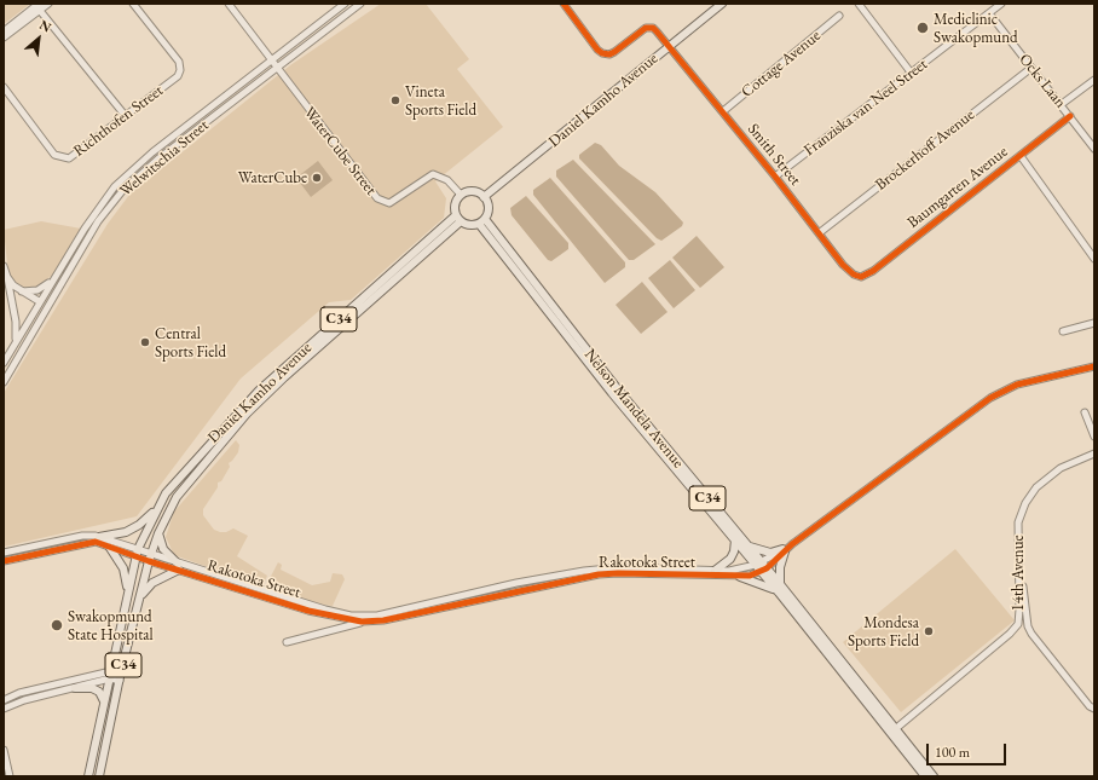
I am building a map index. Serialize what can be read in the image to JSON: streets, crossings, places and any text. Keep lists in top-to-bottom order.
{
  "streets": {
    "main road": ["Daniel Kamho Avenue", "C34", "Nelson Mandela Avenue"],
    "street": [
      "Cottage Avenue",
      "Ocks Laan",
      "Franziska van Neel Street",
      "Richthofen Street",
      "Brockerhoff Avenue",
      "WaterCube Street",
      "Smith Street",
      "Welwitschia Street",
      "Baumgarten Avenue",
      "Rakotoka Street",
      "14th Avenue"
    ]
  },
  "crossings": [
    ["Cottage Avenue", "Smith Street"],
    ["Ocks Laan", "Franziska van Neel Street"],
    ["Ocks Laan", "Brockerhoff Avenue"],
    ["Ocks Laan", "Baumgarten Avenue"],
    ["Daniel Kamho Avenue", "WaterCube Street"],
    ["Daniel Kamho Avenue", "Smith Street"],
    ["Daniel Kamho Avenue", "C34"],
    ["Daniel Kamho Avenue", "Nelson Mandela Avenue"],
    ["Daniel Kamho Avenue", "Rakotoka Street"],
    ["Franziska van Neel Street", "Smith Street"],
    ["Brockerhoff Avenue", "Smith Street"],
    ["WaterCube Street", "Welwitschia Street"],
    ["WaterCube Street", "Nelson Mandela Avenue"],
    ["Smith Street", "Baumgarten Avenue"],
    ["C34", "Rakotoka Street"],
    ["Nelson Mandela Avenue", "Rakotoka Street"],
    ["Nelson Mandela Avenue", "14th Avenue"]
  ],
  "places": [
    "Mediclinic Swakopmund",
    "Vineta Sports Field",
    "WaterCube",
    "Central Sports Field",
    "Swakopmund State Hospital",
    "Mondesa Sports Field"
  ],
  "scale_bar": "100 m",
  "north": "top right"
}
